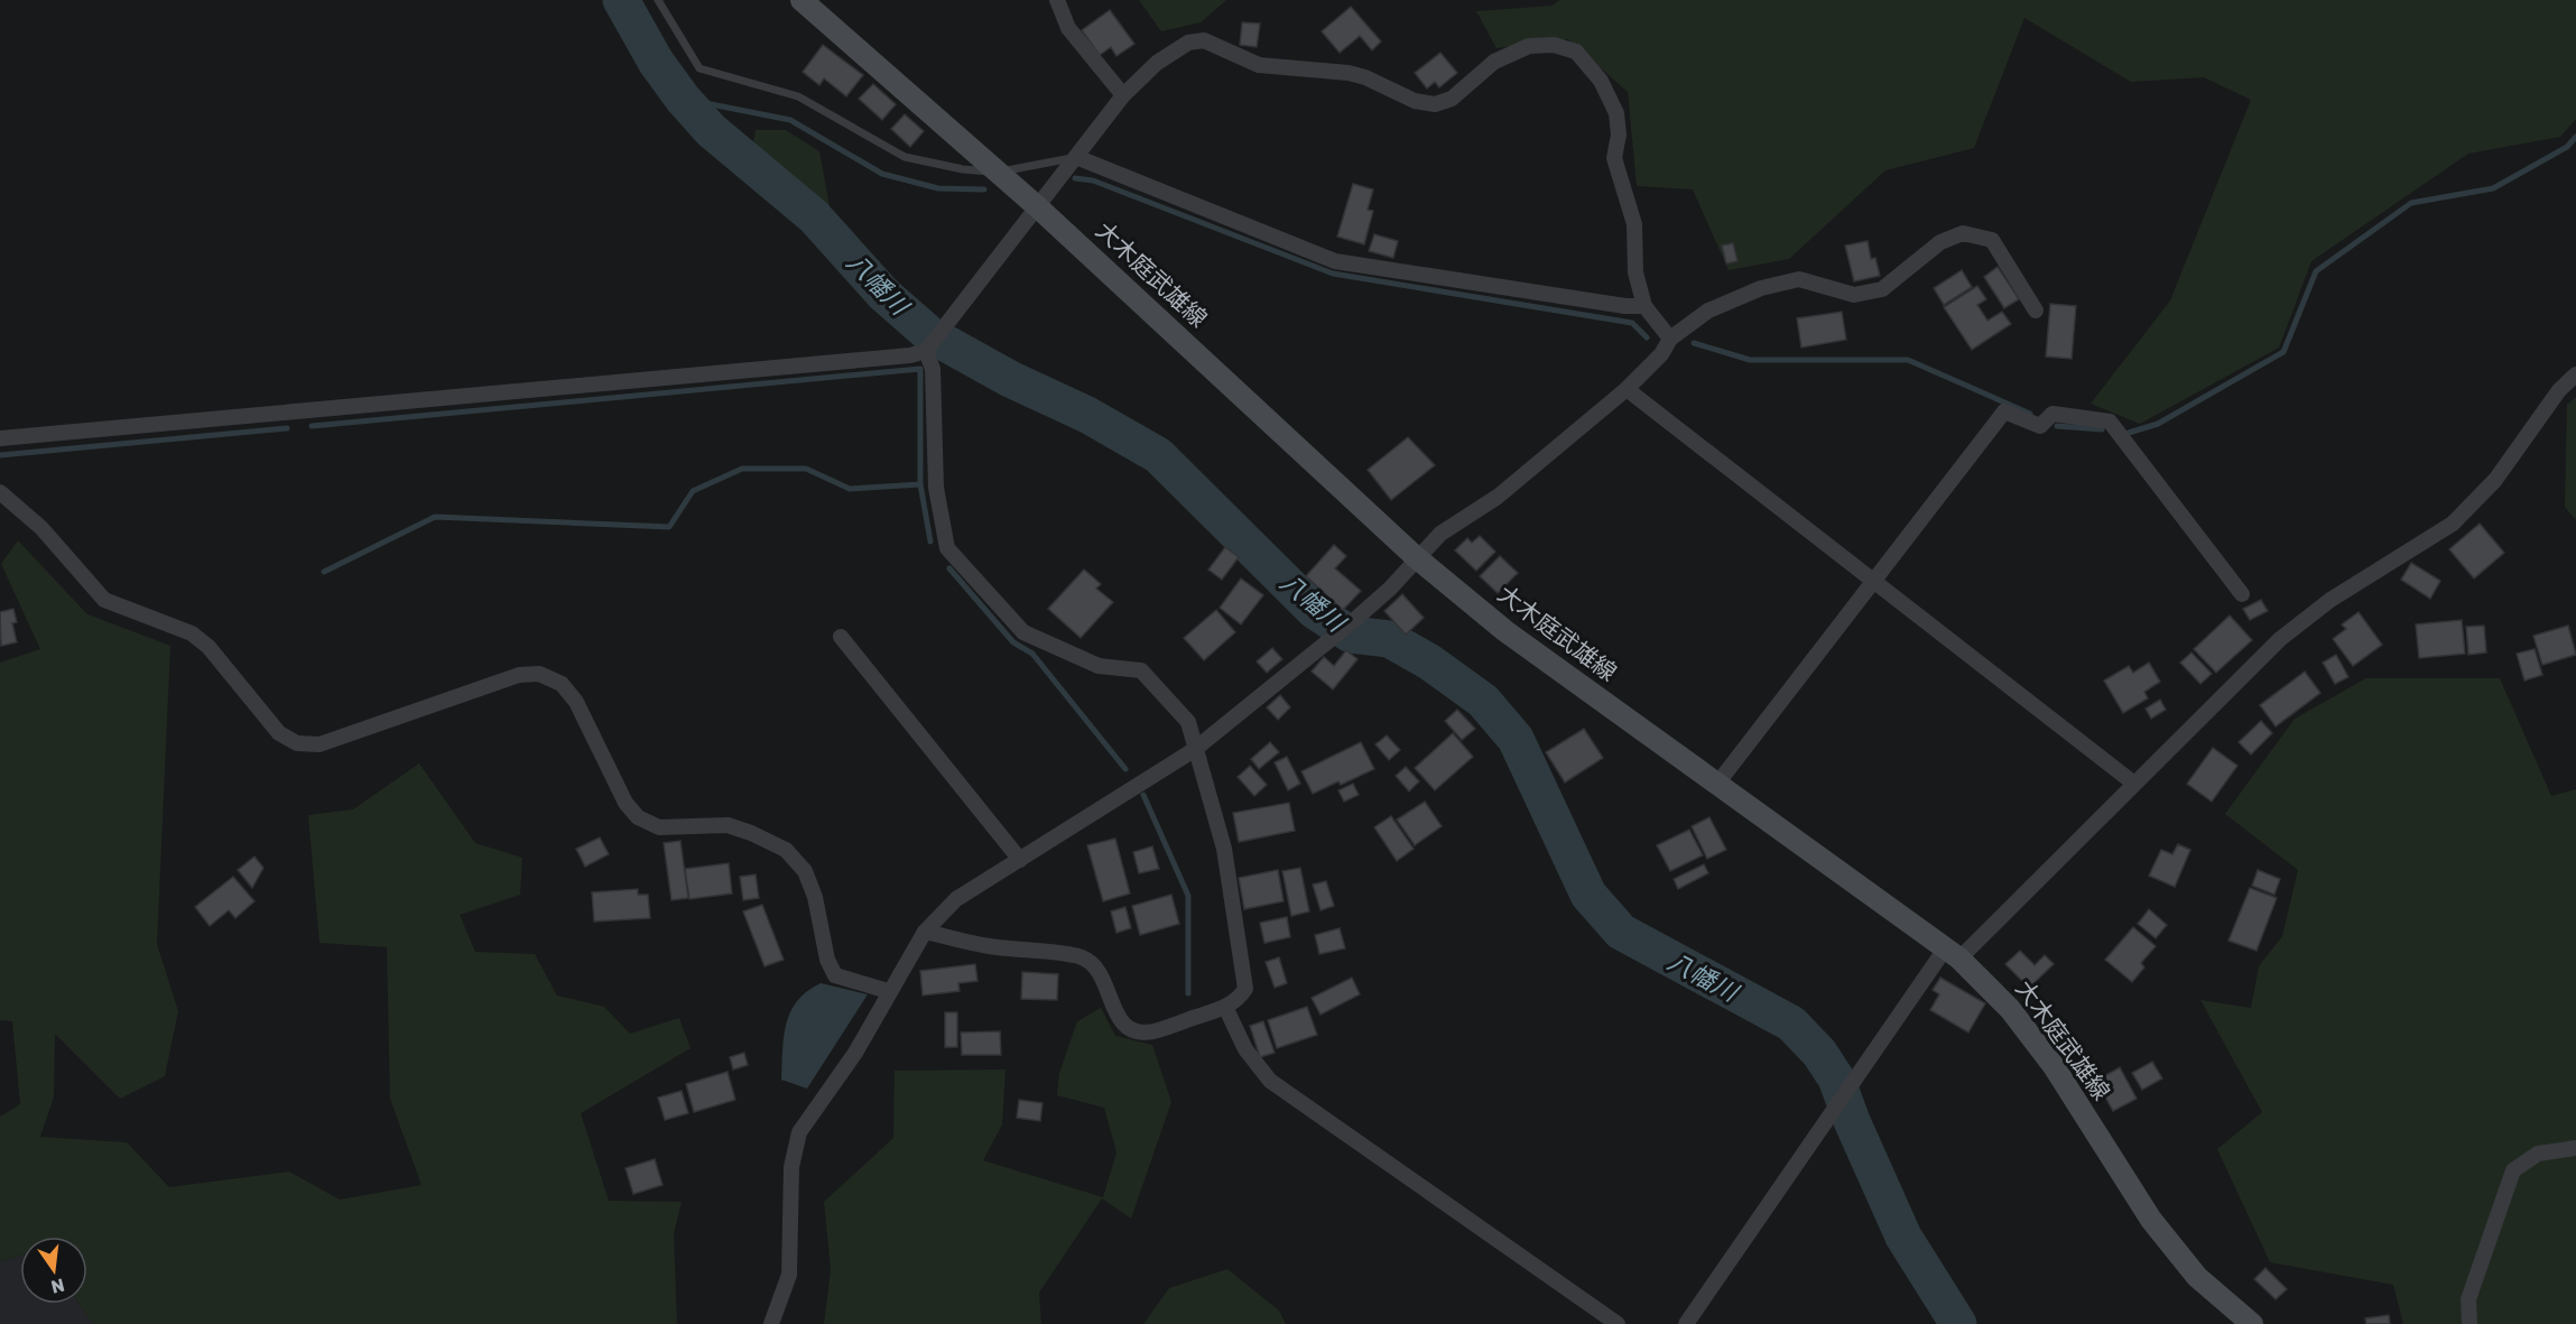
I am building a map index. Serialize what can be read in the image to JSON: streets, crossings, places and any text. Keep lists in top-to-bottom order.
{
  "streets": {
    "main road": ["大木庭武雄線"]
  },
  "water": ["八幡川"],
  "north": "bottom"
}
